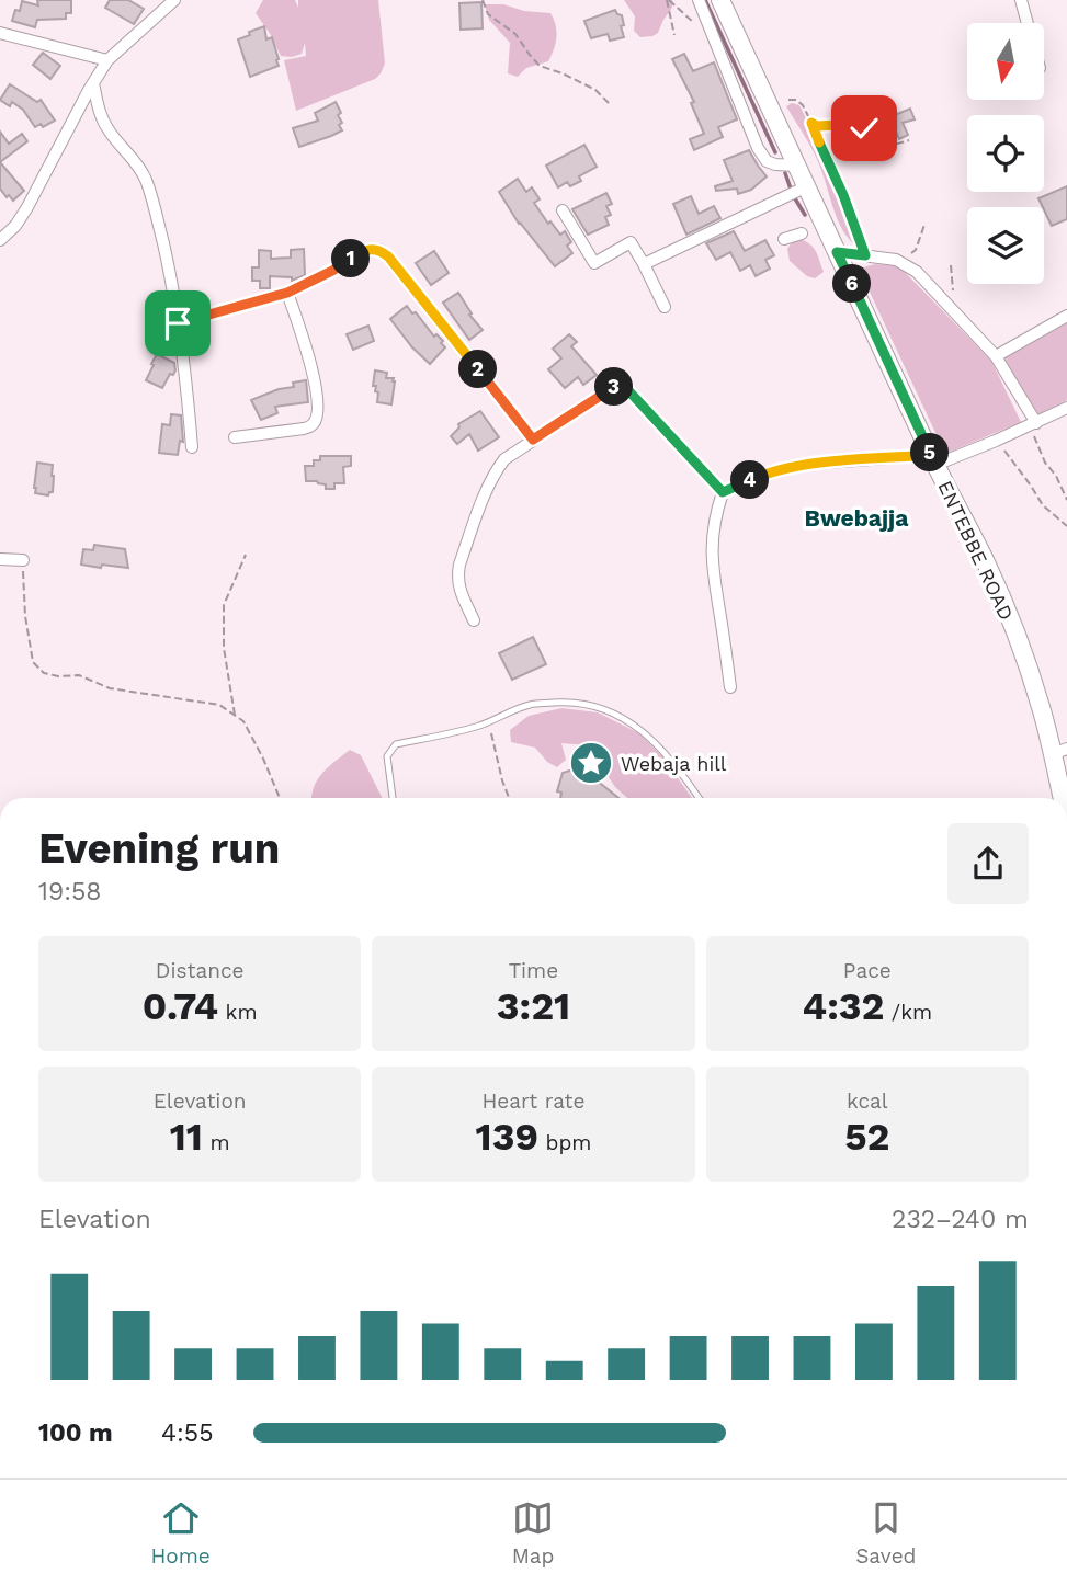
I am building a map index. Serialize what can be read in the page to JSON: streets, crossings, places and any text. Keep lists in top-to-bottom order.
{
  "streets": {
    "main road": ["ENTEBBE ROAD"]
  },
  "districts": ["Bwebajja"],
  "places": {
    "place": ["Webaja hill"]
  },
  "north": "bottom",
  "page": {
    "pins": [
      "1",
      "6",
      "2",
      "3",
      "5",
      "4"
    ],
    "heading": ["Evening run", "19:58"],
    "stats": [
      ["Distance", "0.74 km"],
      ["Time", "3:21"],
      ["Pace", "4:32 /km"],
      ["Elevation", "11 m"],
      ["Heart rate", "139 bpm"],
      ["kcal", "52"]
    ],
    "chart": ["Elevation", "232–240 m"],
    "list": [
      {
        "name": "100 m",
        "note": "4:55"
      }
    ],
    "tabs": ["Home", "Map", "Saved"]
  }
}
